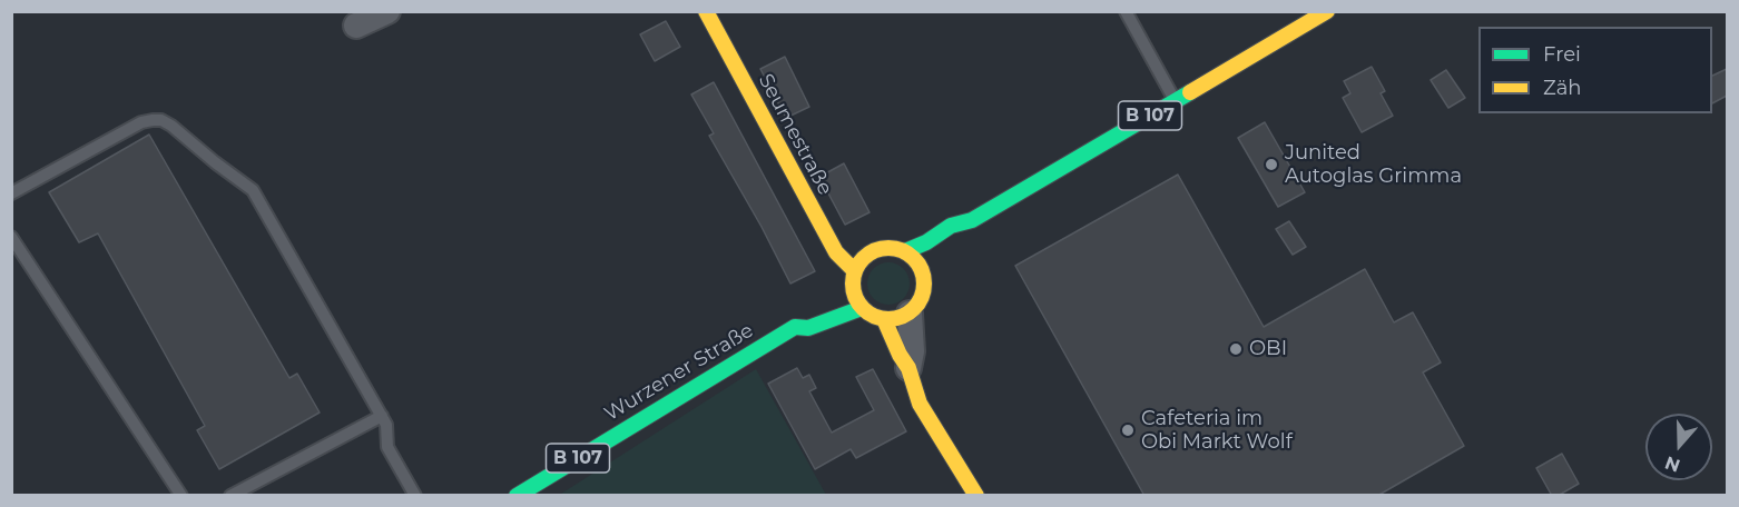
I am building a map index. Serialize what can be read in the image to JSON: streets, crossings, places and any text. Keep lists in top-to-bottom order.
{
  "streets": {
    "main road": ["B 107", "Seumestraße", "Wurzener Straße"]
  },
  "crossings": [
    ["B 107", "Seumestraße"],
    ["B 107", "Wurzener Straße"],
    ["Seumestraße", "Wurzener Straße"]
  ],
  "places": ["Junited Autoglas Grimma", "OBI", "Cafeteria im Obi Markt Wolf"],
  "legend": ["Frei", "Zäh"],
  "north": "bottom"
}
